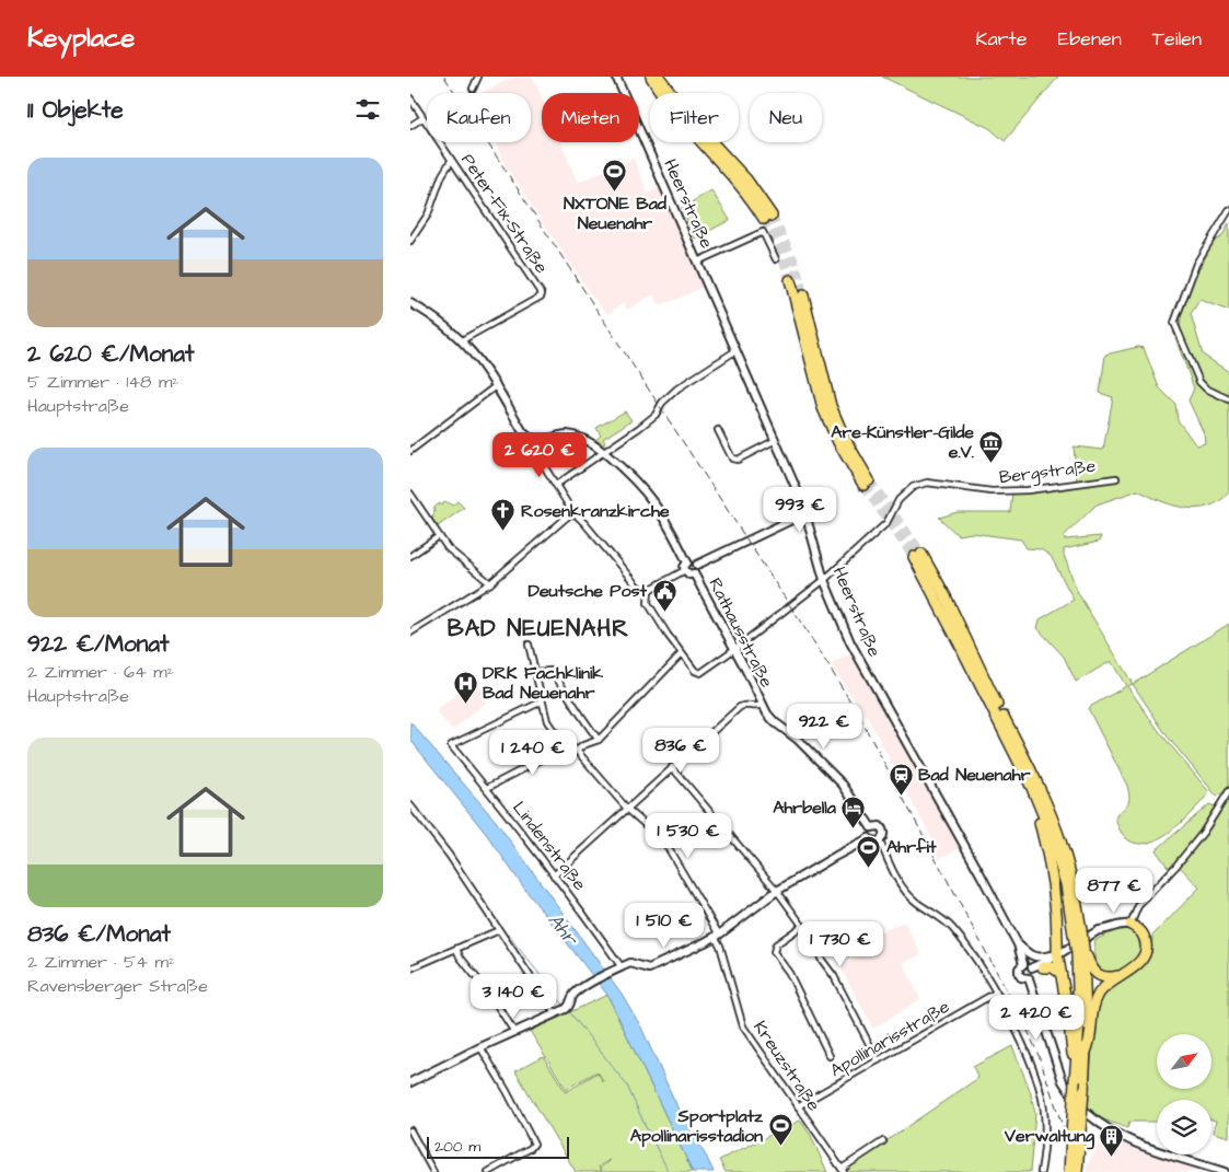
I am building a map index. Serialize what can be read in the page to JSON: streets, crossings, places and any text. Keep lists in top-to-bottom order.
{
  "streets": {
    "main road": ["Heerstraße", "Rathausstraße"],
    "street": [
      "Peter-Fix-Straße",
      "Bergstraße",
      "Lindenstraße",
      "Apollinarisstraße",
      "Kreuzstraße"
    ]
  },
  "crossings": [
    ["Heerstraße", "Bergstraße"],
    ["Bergstraße", "Rathausstraße"],
    ["Lindenstraße", "Kreuzstraße"],
    ["Apollinarisstraße", "Kreuzstraße"]
  ],
  "districts": ["BAD NEUENAHR"],
  "water": ["Ahr"],
  "places": {
    "sports": ["NXTONE Bad Neuenahr", "Ahrfit", "Sportplatz Apollinarisstadion"],
    "museum": ["Are-Künstler-Gilde e.V."],
    "church": ["Rosenkranzkirche"],
    "public building": ["Deutsche Post"],
    "hospital": ["DRK Fachklinik Bad Neuenahr"],
    "station": ["Bad Neuenahr"],
    "hotel": ["Ahrbella"],
    "building": ["Verwaltung"]
  },
  "scale_bar": "200 m",
  "north": "top right",
  "page": {
    "header": "Keyplace",
    "nav": ["Karte", "Ebenen", "Teilen"],
    "heading": "11 Objekte",
    "chip": [
      "Kaufen",
      "Mieten",
      "Filter",
      "Neu"
    ],
    "list": [
      {
        "name": "2 620 €/Monat",
        "note": "5 Zimmer · 148 m² · Hauptstraße"
      },
      {
        "name": "922 €/Monat",
        "note": "2 Zimmer · 64 m² · Hauptstraße"
      },
      {
        "name": "836 €/Monat",
        "note": "2 Zimmer · 54 m² · Ravensberger Straße"
      }
    ],
    "price": [
      "2 620 €",
      "993 €",
      "922 €",
      "836 €",
      "1 240 €",
      "1 530 €",
      "877 €",
      "1 510 €",
      "1 730 €",
      "3 140 €",
      "2 420 €"
    ],
    "scale": "200 m"
  }
}
